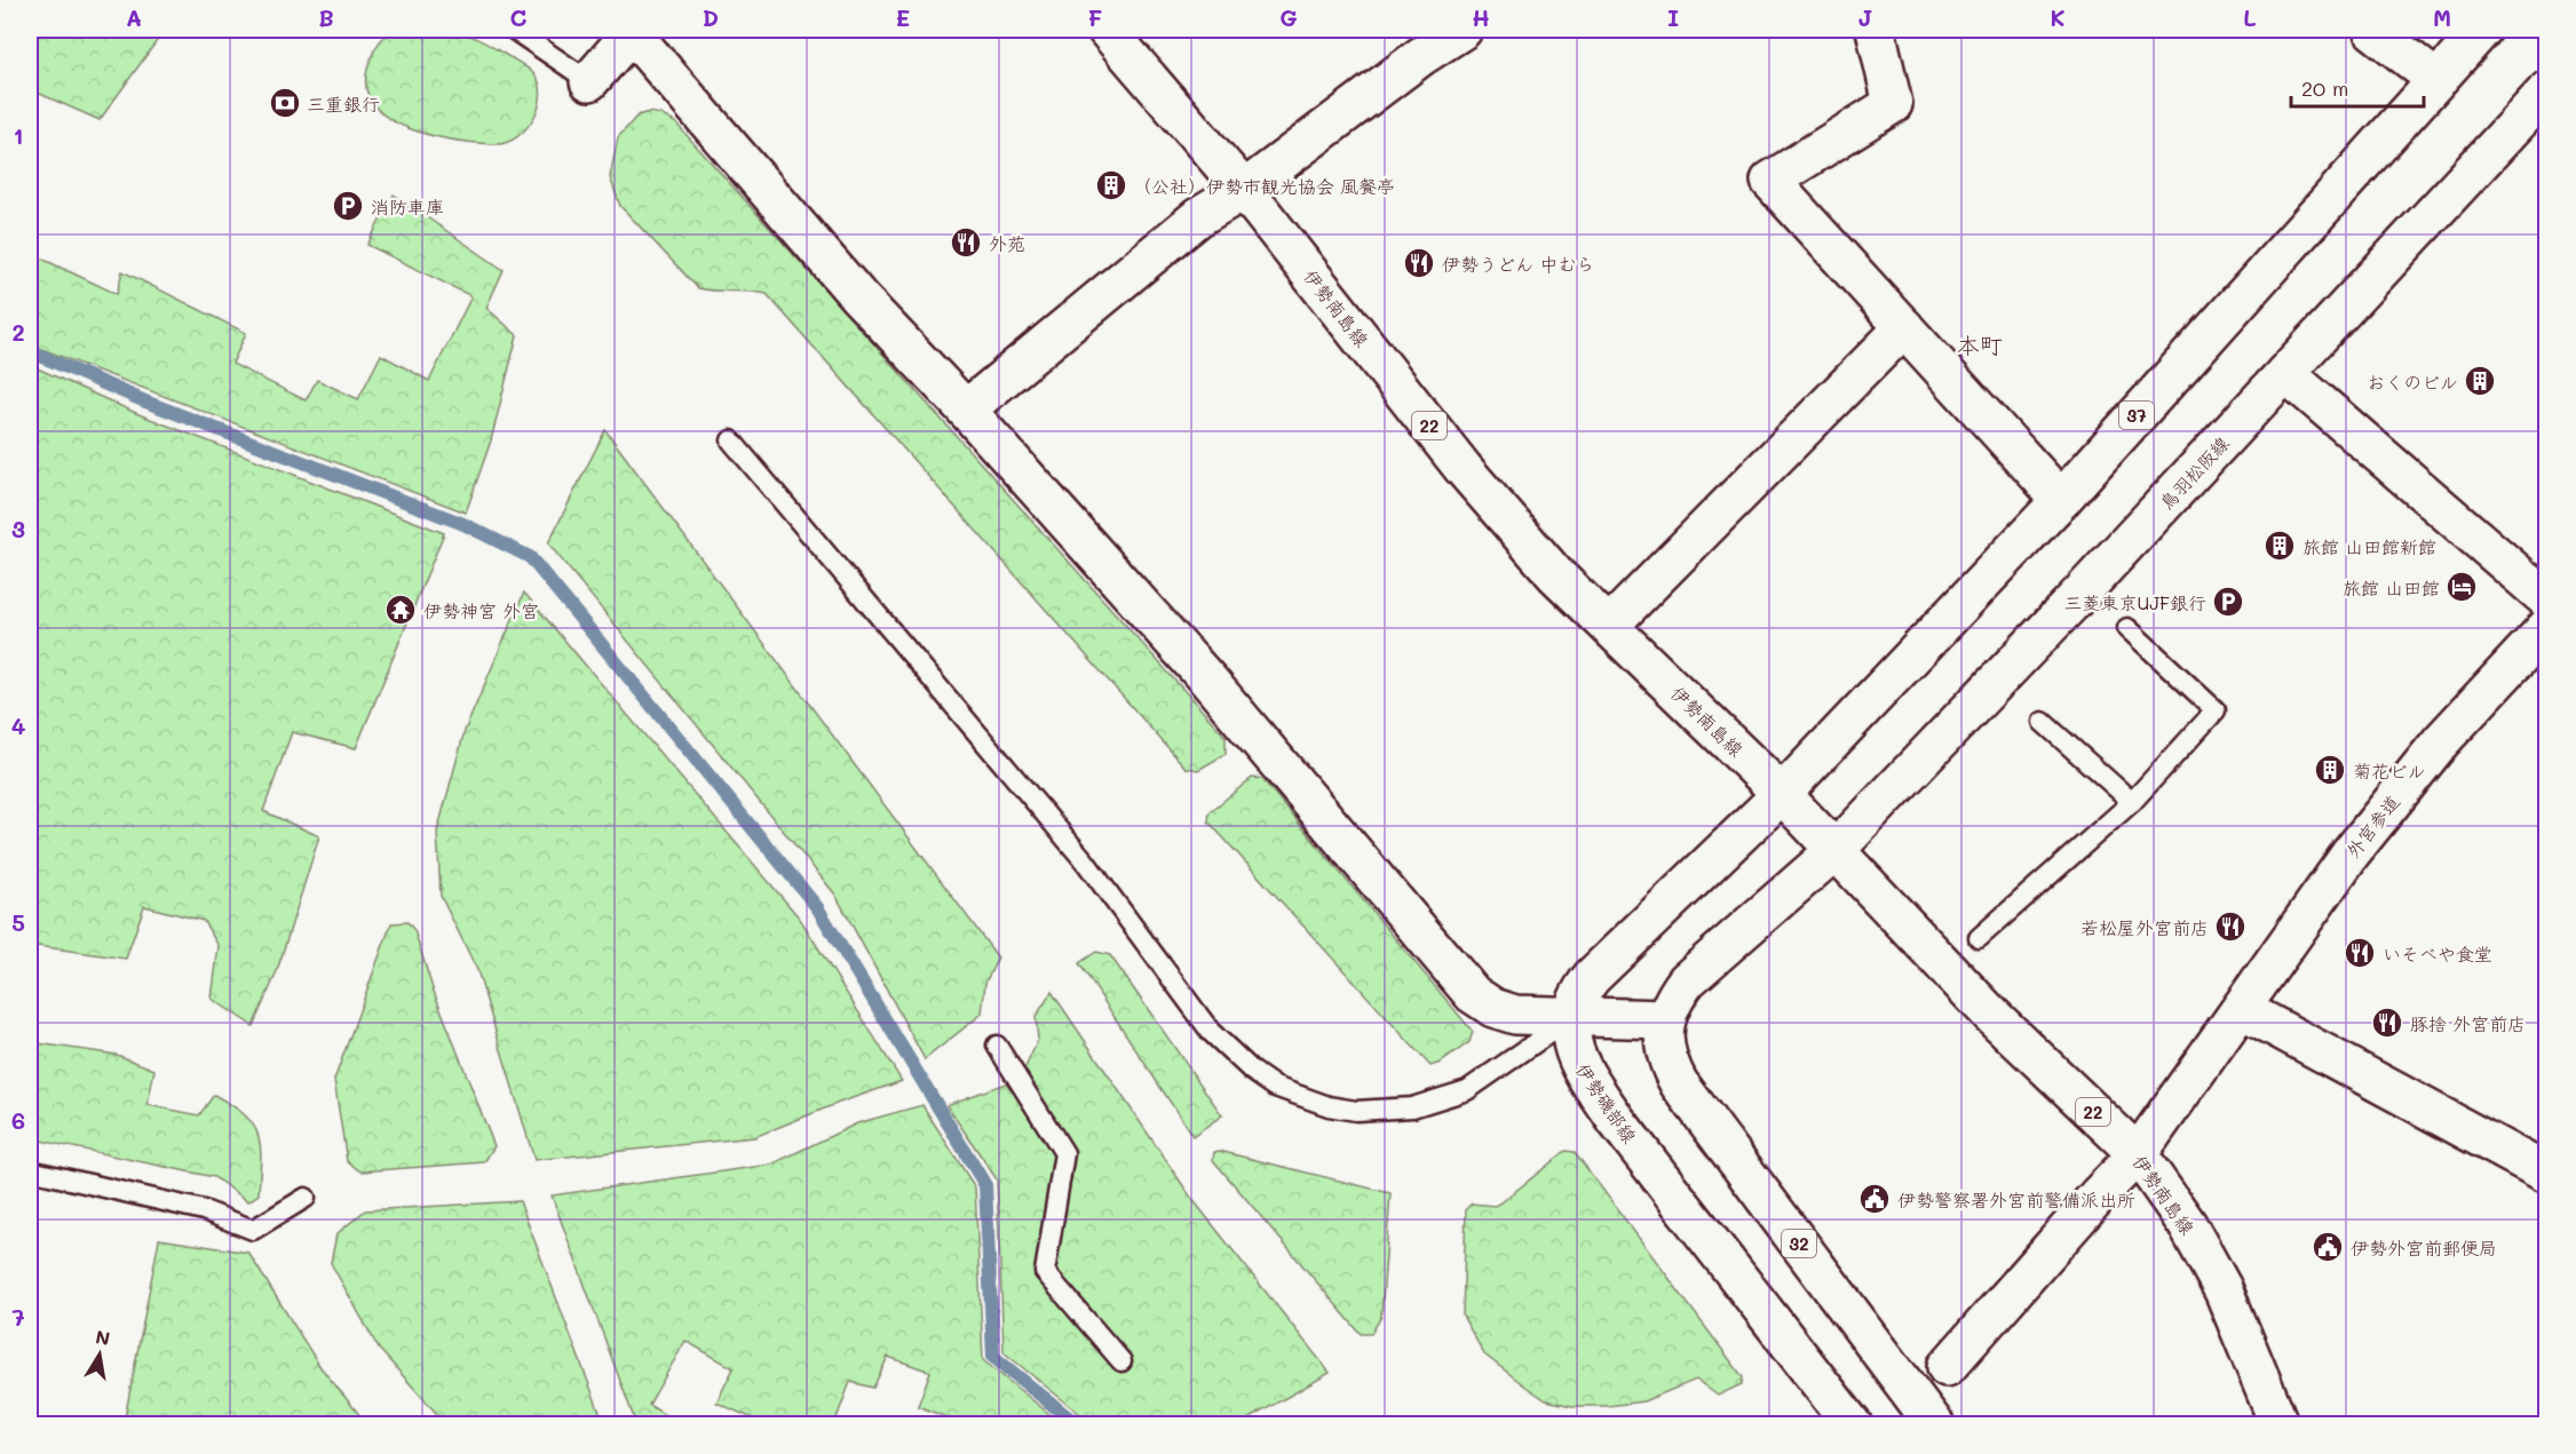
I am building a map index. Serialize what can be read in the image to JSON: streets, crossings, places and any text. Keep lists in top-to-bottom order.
{
  "streets": {
    "main road": [
      "伊勢南島線",
      "37",
      "22",
      "鳥羽松阪線",
      "外宮参道",
      "伊勢磯部線",
      "32"
    ]
  },
  "crossings": [
    ["伊勢南島線", "37"],
    ["伊勢南島線", "鳥羽松阪線"],
    ["伊勢南島線", "外宮参道"],
    ["伊勢南島線", "伊勢磯部線"],
    ["伊勢南島線", "32"],
    ["37", "伊勢磯部線"],
    ["鳥羽松阪線", "32"]
  ],
  "districts": ["本町"],
  "places": {
    "bank": ["三重銀行"],
    "building": [
      "（公社）伊勢市観光協会 風餐亭",
      "おくのビル",
      "旅館 山田館新館",
      "菊花ビル"
    ],
    "parking": ["消防車庫", "三菱東京UJF銀行"],
    "restaurant": [
      "外苑",
      "伊勢うどん 中むら",
      "若松屋外宮前店",
      "いそべや食堂",
      "豚捨 外宮前店"
    ],
    "hotel": ["旅館 山田館"],
    "temple": ["伊勢神宮 外宮"],
    "public building": ["伊勢警察署外宮前警備派出所", "伊勢外宮前郵便局"]
  },
  "scale_bar": "20 m",
  "north": "top",
  "grid": {
    "columns": [
      "A",
      "B",
      "C",
      "D",
      "E",
      "F",
      "G",
      "H",
      "I",
      "J",
      "K",
      "L",
      "M"
    ],
    "rows": [
      "1",
      "2",
      "3",
      "4",
      "5",
      "6",
      "7"
    ]
  }
}
